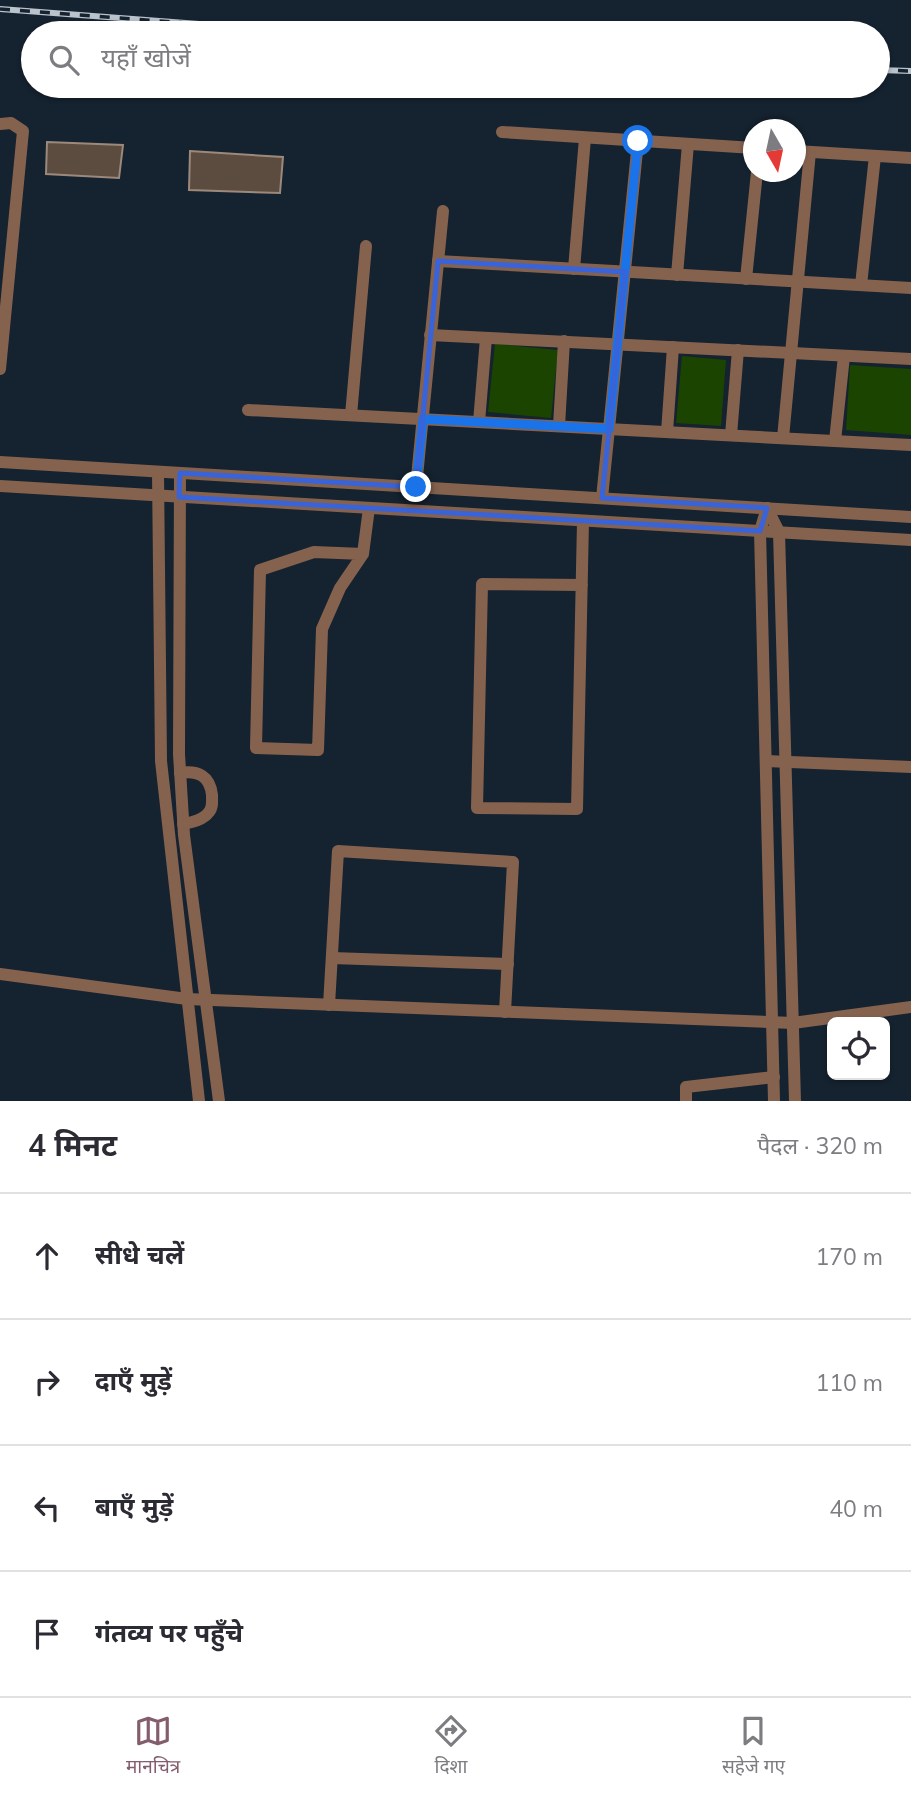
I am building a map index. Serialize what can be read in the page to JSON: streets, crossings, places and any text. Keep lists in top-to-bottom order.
{
  "north": "bottom",
  "page": {
    "search": "यहाँ खोजें",
    "heading": ["4 मिनट", "पैदल · 320 m"],
    "list": [
      ["सीधे चलें", "170 m"],
      ["दाएँ मुड़ें", "110 m"],
      ["बाएँ मुड़ें", "40 m"],
      "गंतव्य पर पहुँचे"
    ],
    "nav": ["मानचित्र", "दिशा", "सहेजे गए"]
  }
}
